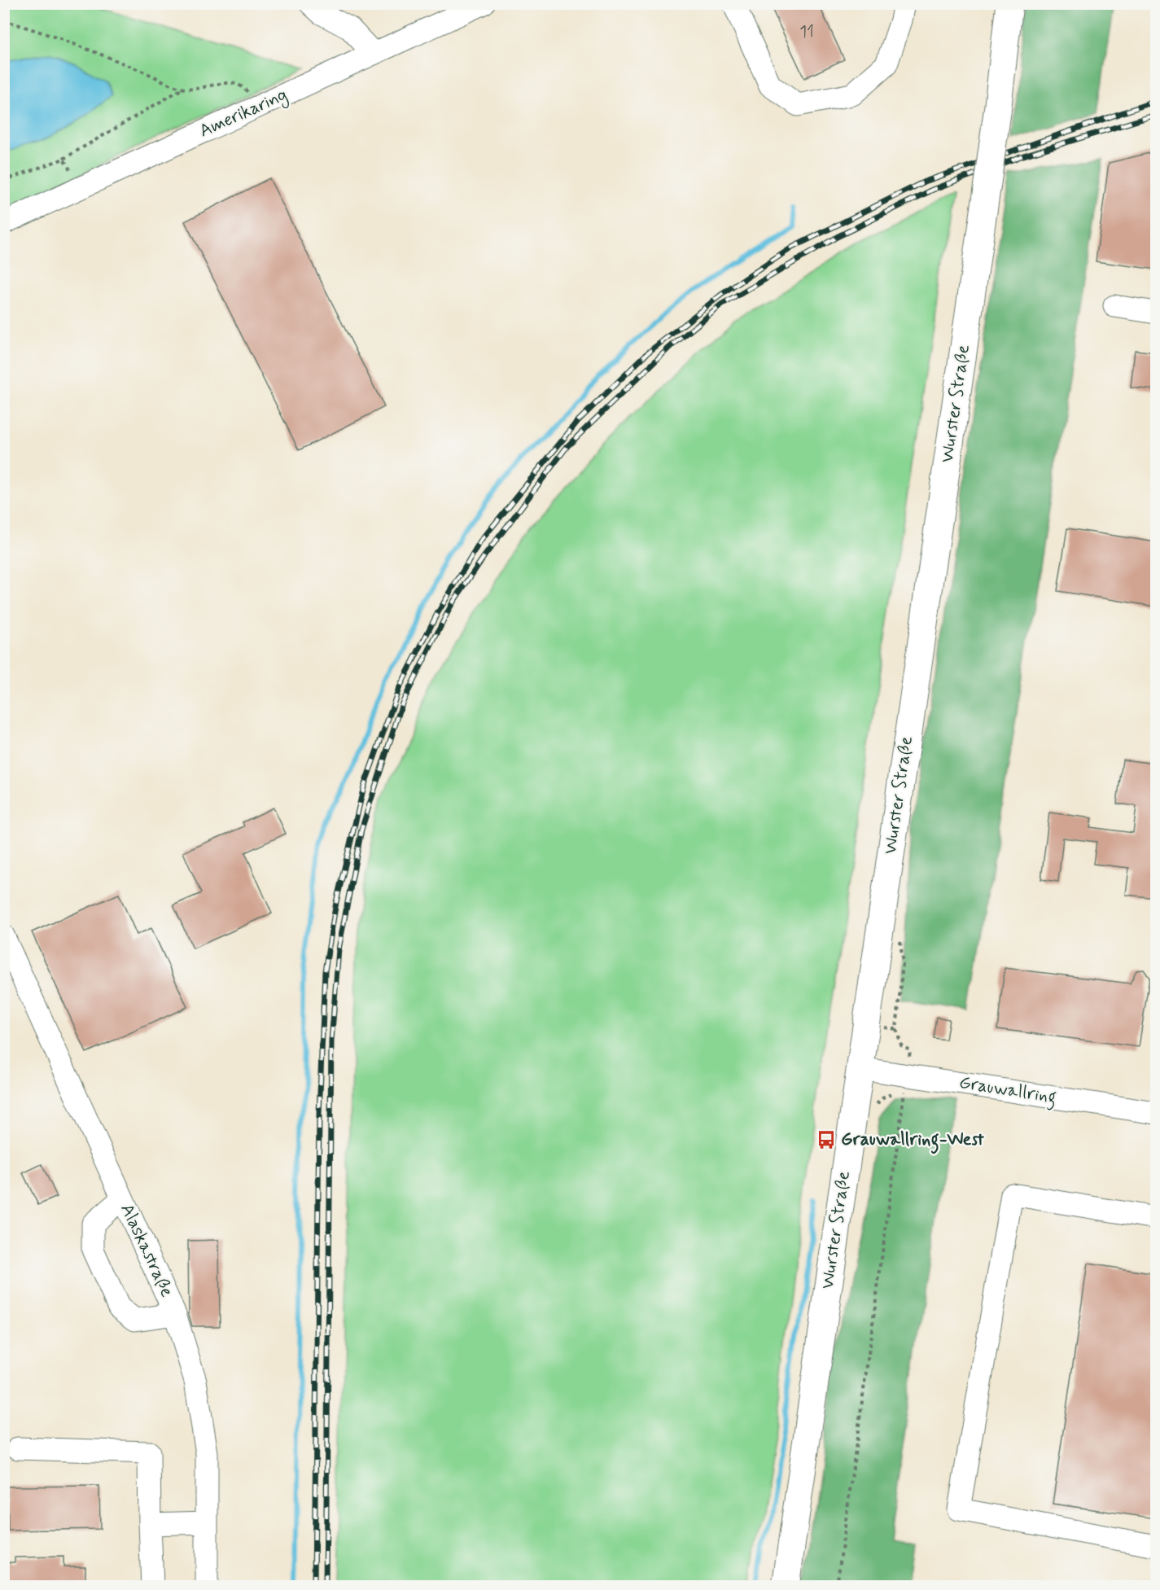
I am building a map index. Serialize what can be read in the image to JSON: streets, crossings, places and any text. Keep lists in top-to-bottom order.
{
  "streets": {
    "main road": ["Wurster Straße"],
    "street": ["Amerikaring", "Grauwallring", "Alaskastraße"]
  },
  "crossings": [
    ["Wurster Straße", "Grauwallring"]
  ],
  "places": {
    "bus stop": ["Grauwallring-West"]
  },
  "house_numbers": ["11"]
}
